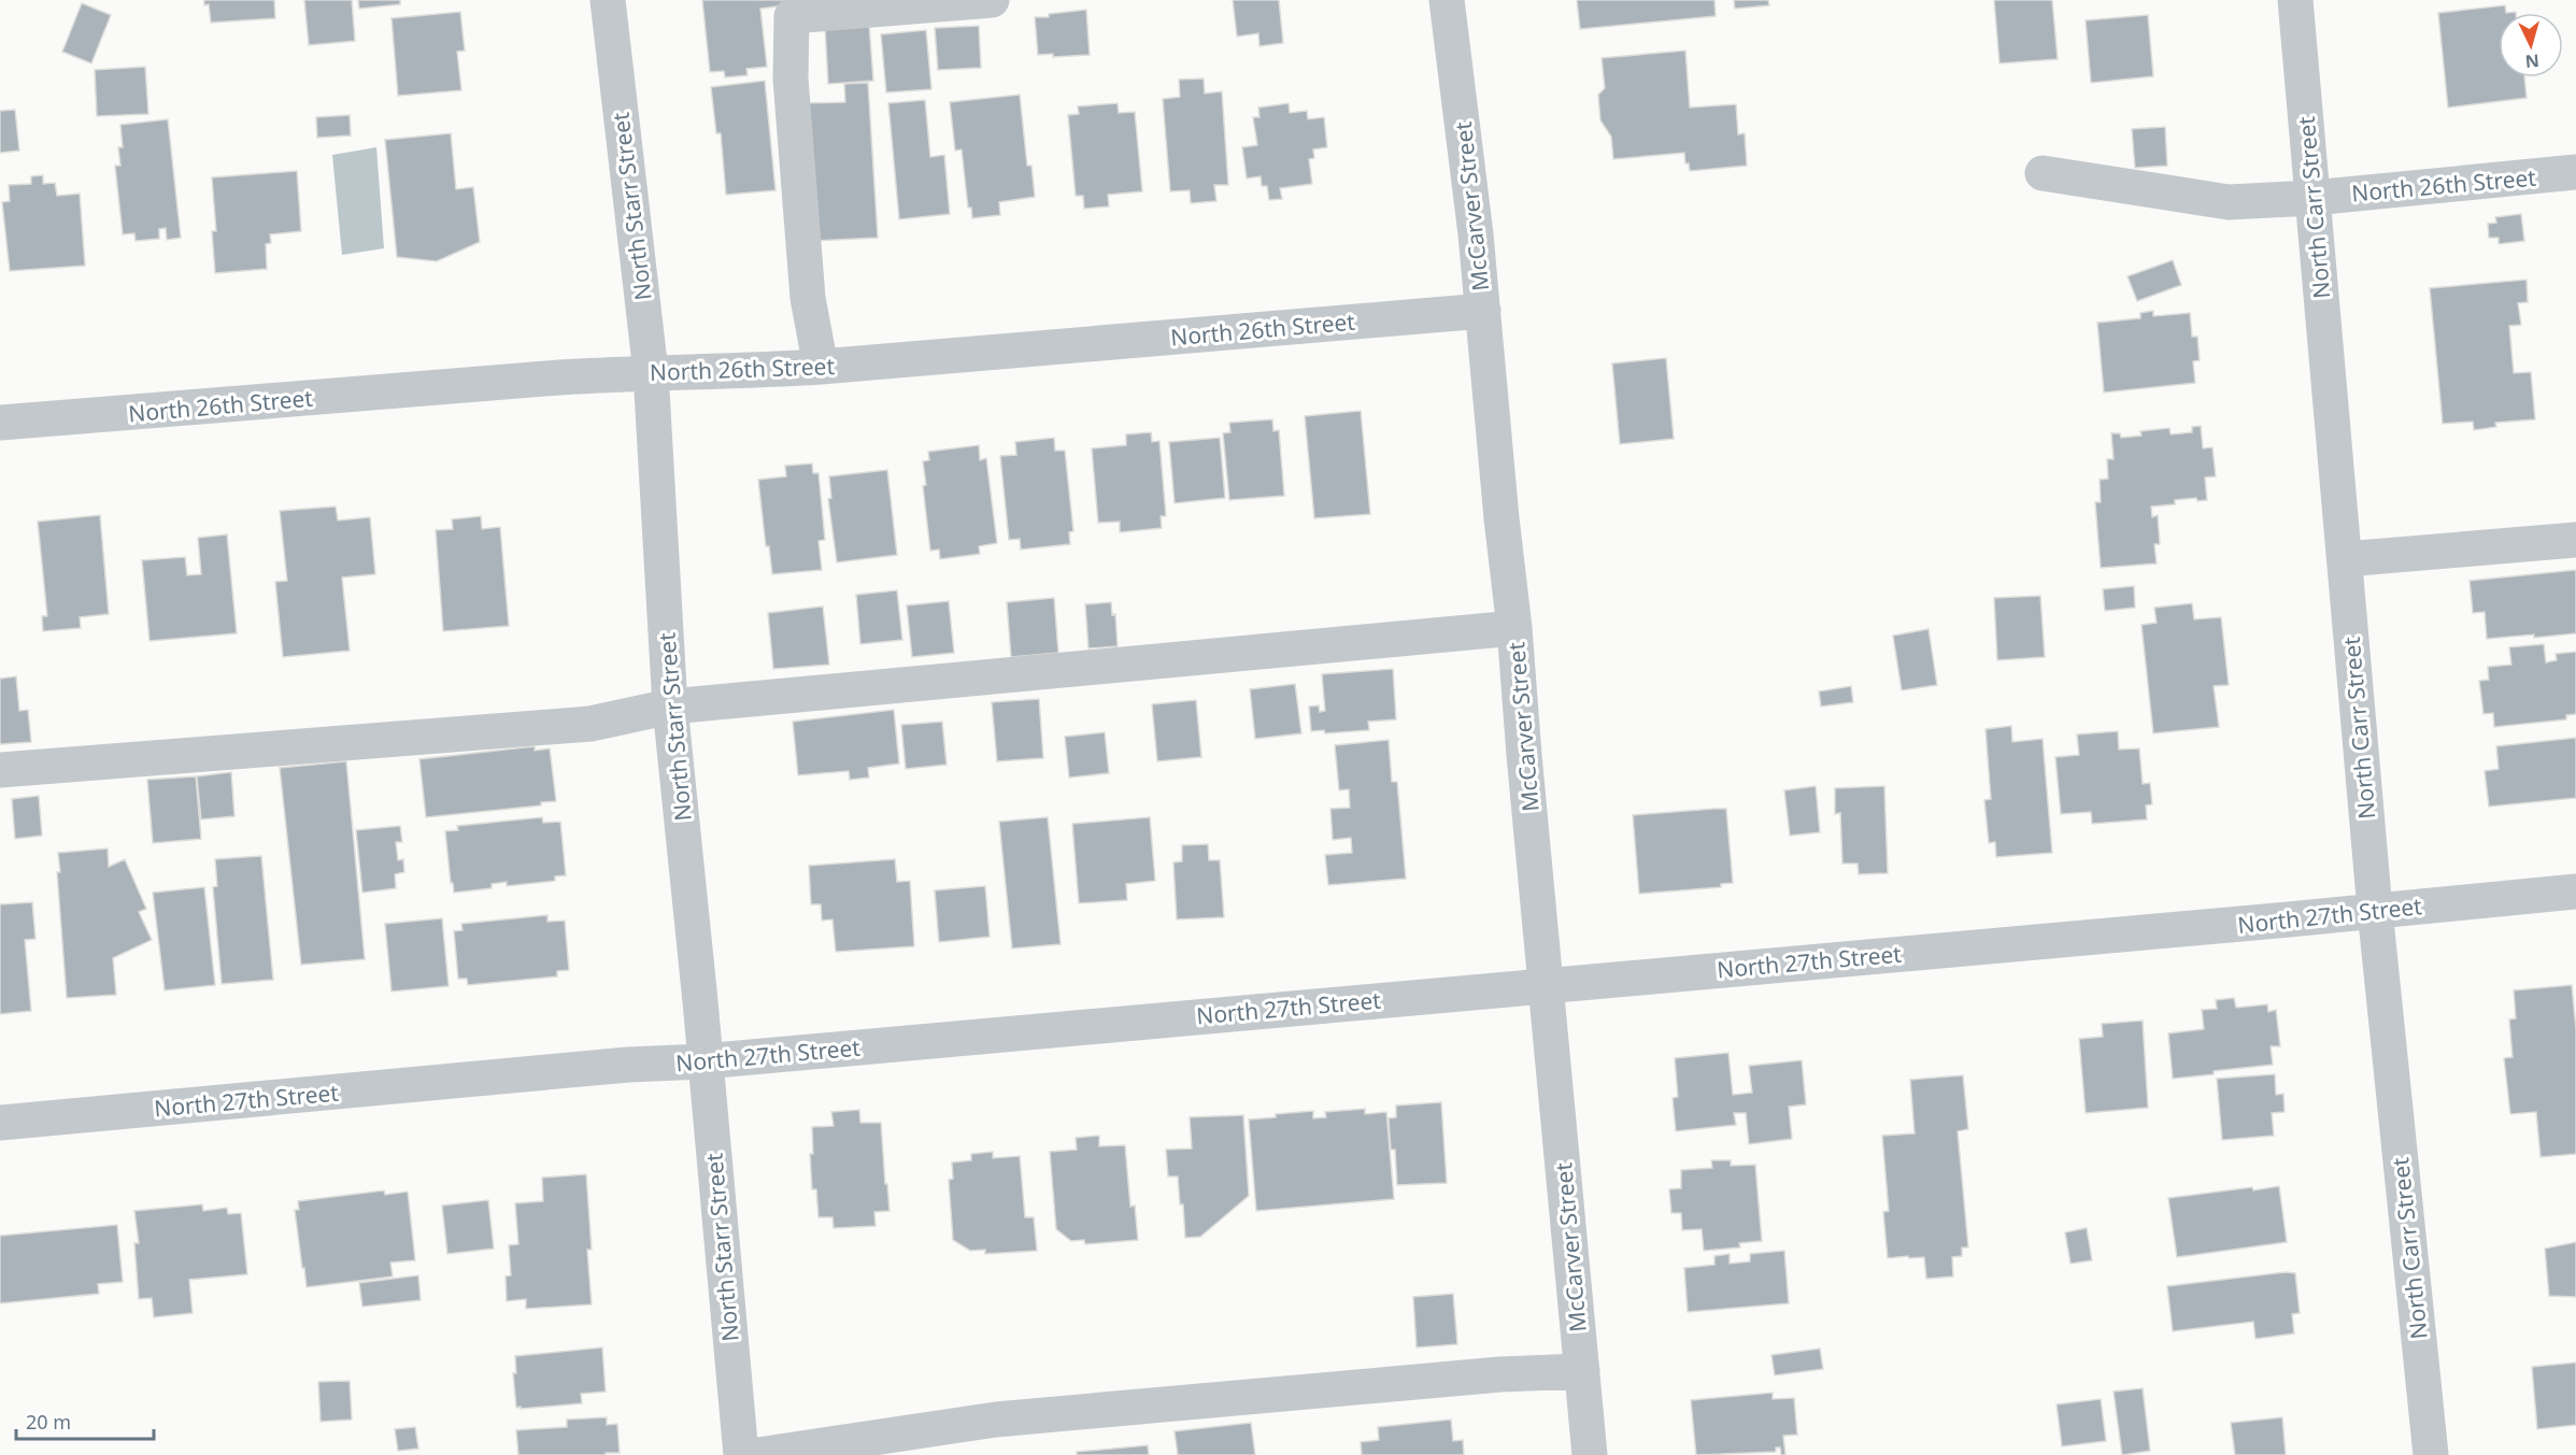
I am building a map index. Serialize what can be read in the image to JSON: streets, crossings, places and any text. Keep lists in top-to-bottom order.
{
  "streets": {
    "street": [
      "North 26th Street",
      "North Starr Street",
      "McCarver Street",
      "North Carr Street",
      "North 27th Street"
    ]
  },
  "crossings": [
    ["North 26th Street", "North Starr Street"],
    ["North 26th Street", "McCarver Street"],
    ["North 26th Street", "North Carr Street"],
    ["North Starr Street", "North 27th Street"],
    ["McCarver Street", "North 27th Street"],
    ["North Carr Street", "North 27th Street"]
  ],
  "scale_bar": "20 m",
  "north": "bottom"
}
